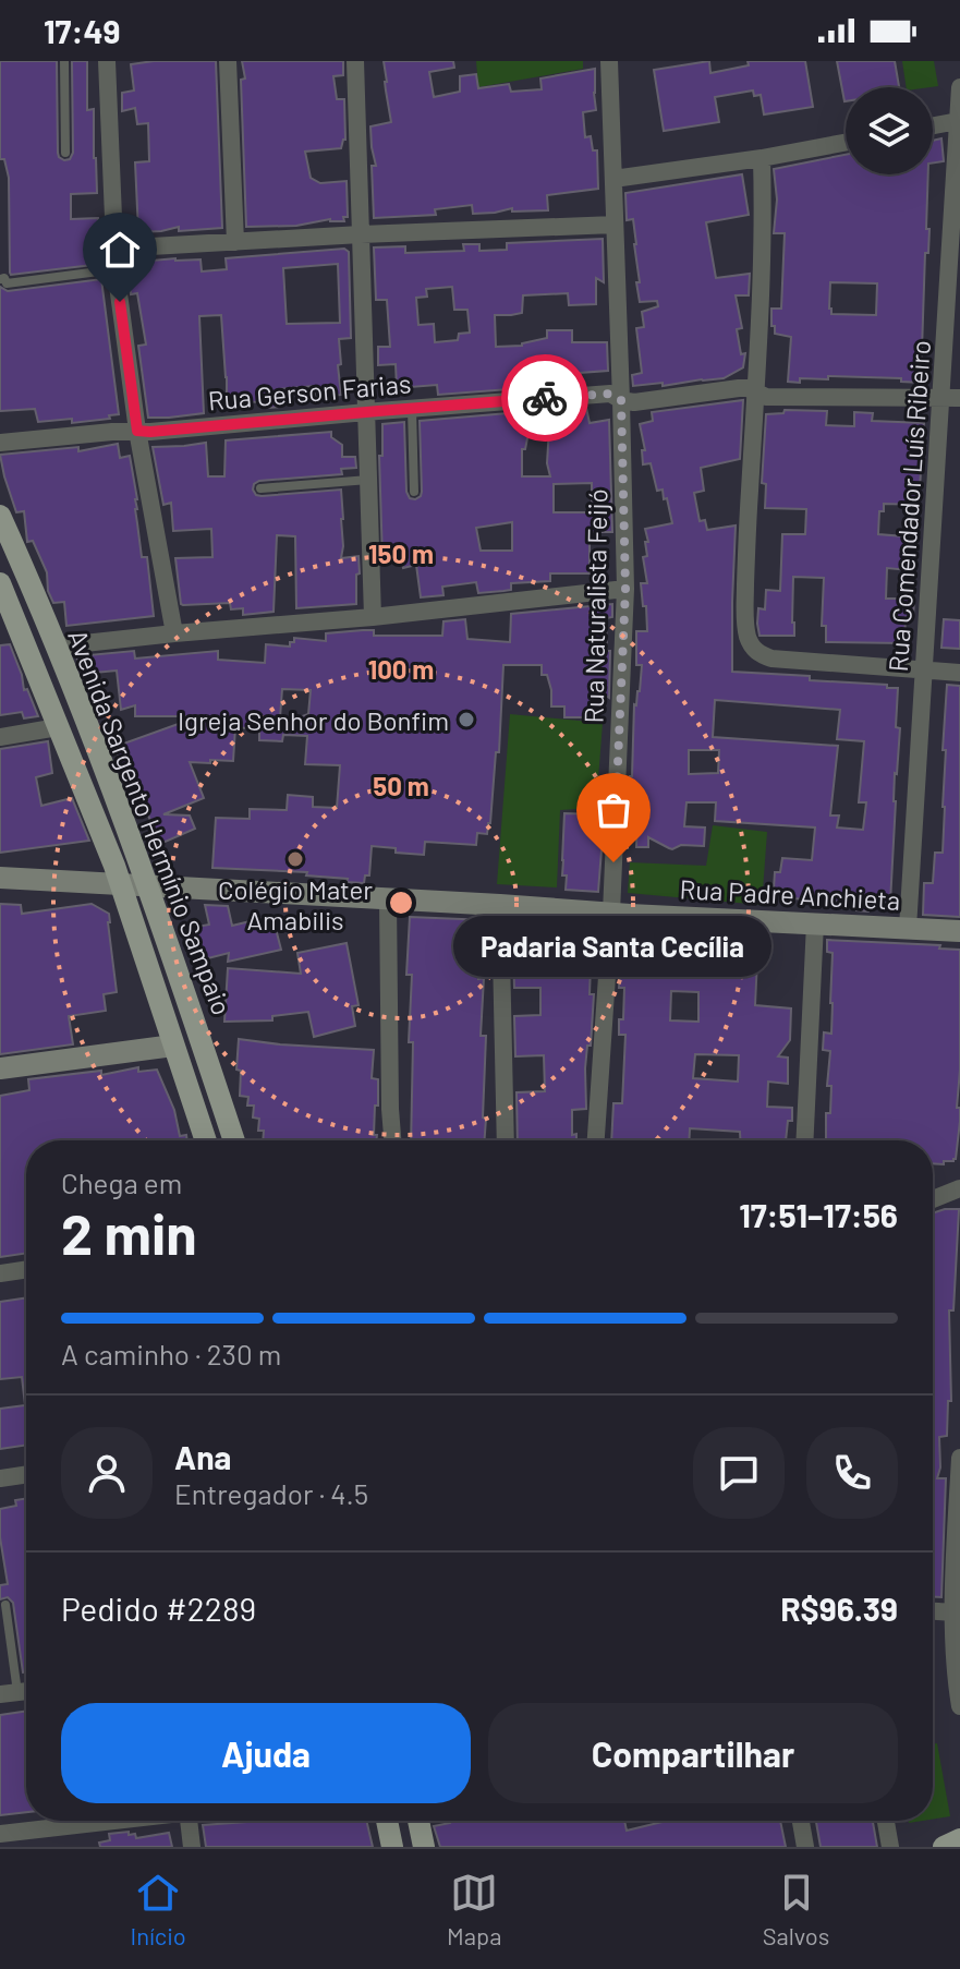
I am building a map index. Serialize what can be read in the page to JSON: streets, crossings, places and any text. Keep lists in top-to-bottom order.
{
  "streets": {
    "main road": ["Avenida Sargento Hermínio Sampaio"],
    "street": [
      "Rua Gerson Farias",
      "Rua Comendador Luís Ribeiro",
      "Rua Naturalista Feijó",
      "Rua Padre Anchieta"
    ]
  },
  "crossings": [
    ["Rua Gerson Farias", "Rua Comendador Luís Ribeiro"],
    ["Rua Gerson Farias", "Rua Naturalista Feijó"],
    ["Rua Comendador Luís Ribeiro", "Rua Padre Anchieta"],
    ["Rua Naturalista Feijó", "Rua Padre Anchieta"],
    ["Avenida Sargento Hermínio Sampaio", "Rua Padre Anchieta"]
  ],
  "places": ["Igreja Senhor do Bonfim", "Colégio Mater Amabilis", "Padaria Santa Cecília"],
  "page": {
    "status": "17:49",
    "bubble": "Padaria Santa Cecília",
    "heading": ["2 min", "Chega em", "17:51–17:56"],
    "panel": [
      "Ana",
      "Entregador · 4.5",
      "Pedido #2289",
      "R$96.39"
    ],
    "bar": "A caminho · 230 m",
    "buttons": ["Ajuda", "Compartilhar"],
    "tabs": ["Início", "Mapa", "Salvos"]
  },
  "rings": ["150 m", "100 m", "50 m"]
}
